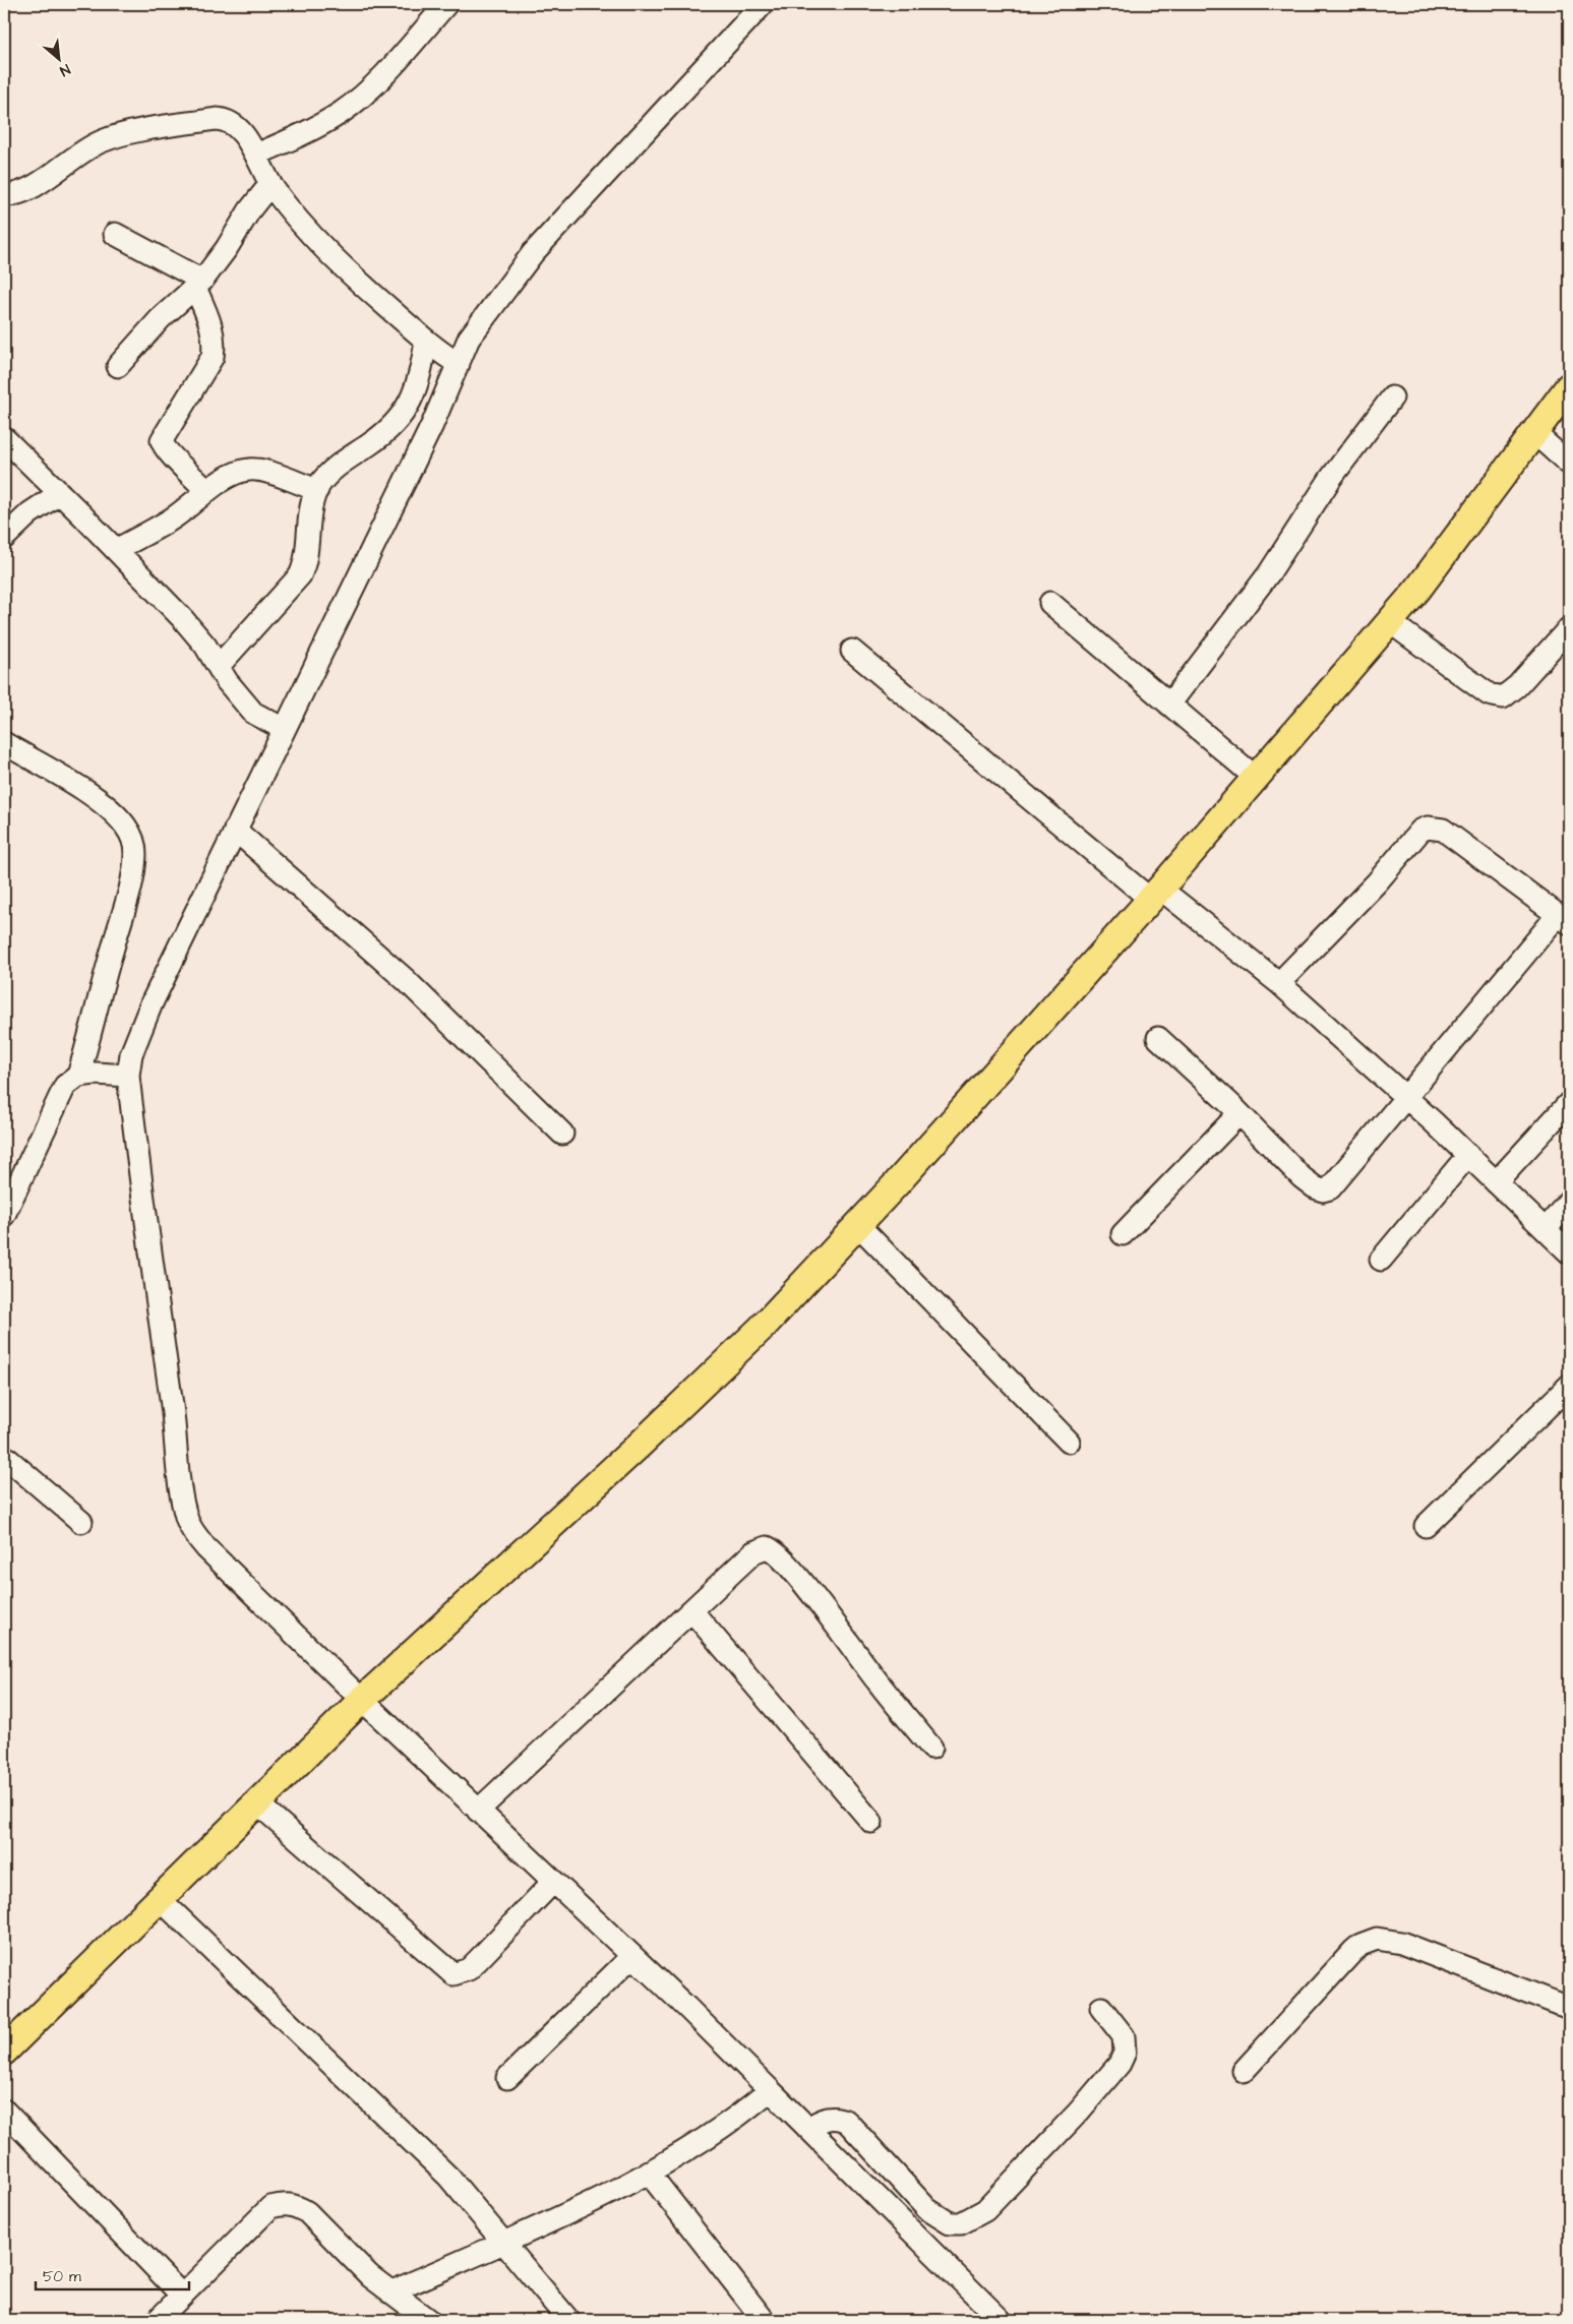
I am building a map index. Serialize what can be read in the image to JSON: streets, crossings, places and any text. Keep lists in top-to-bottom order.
{
  "scale_bar": "50 m",
  "north": "bottom right"
}
